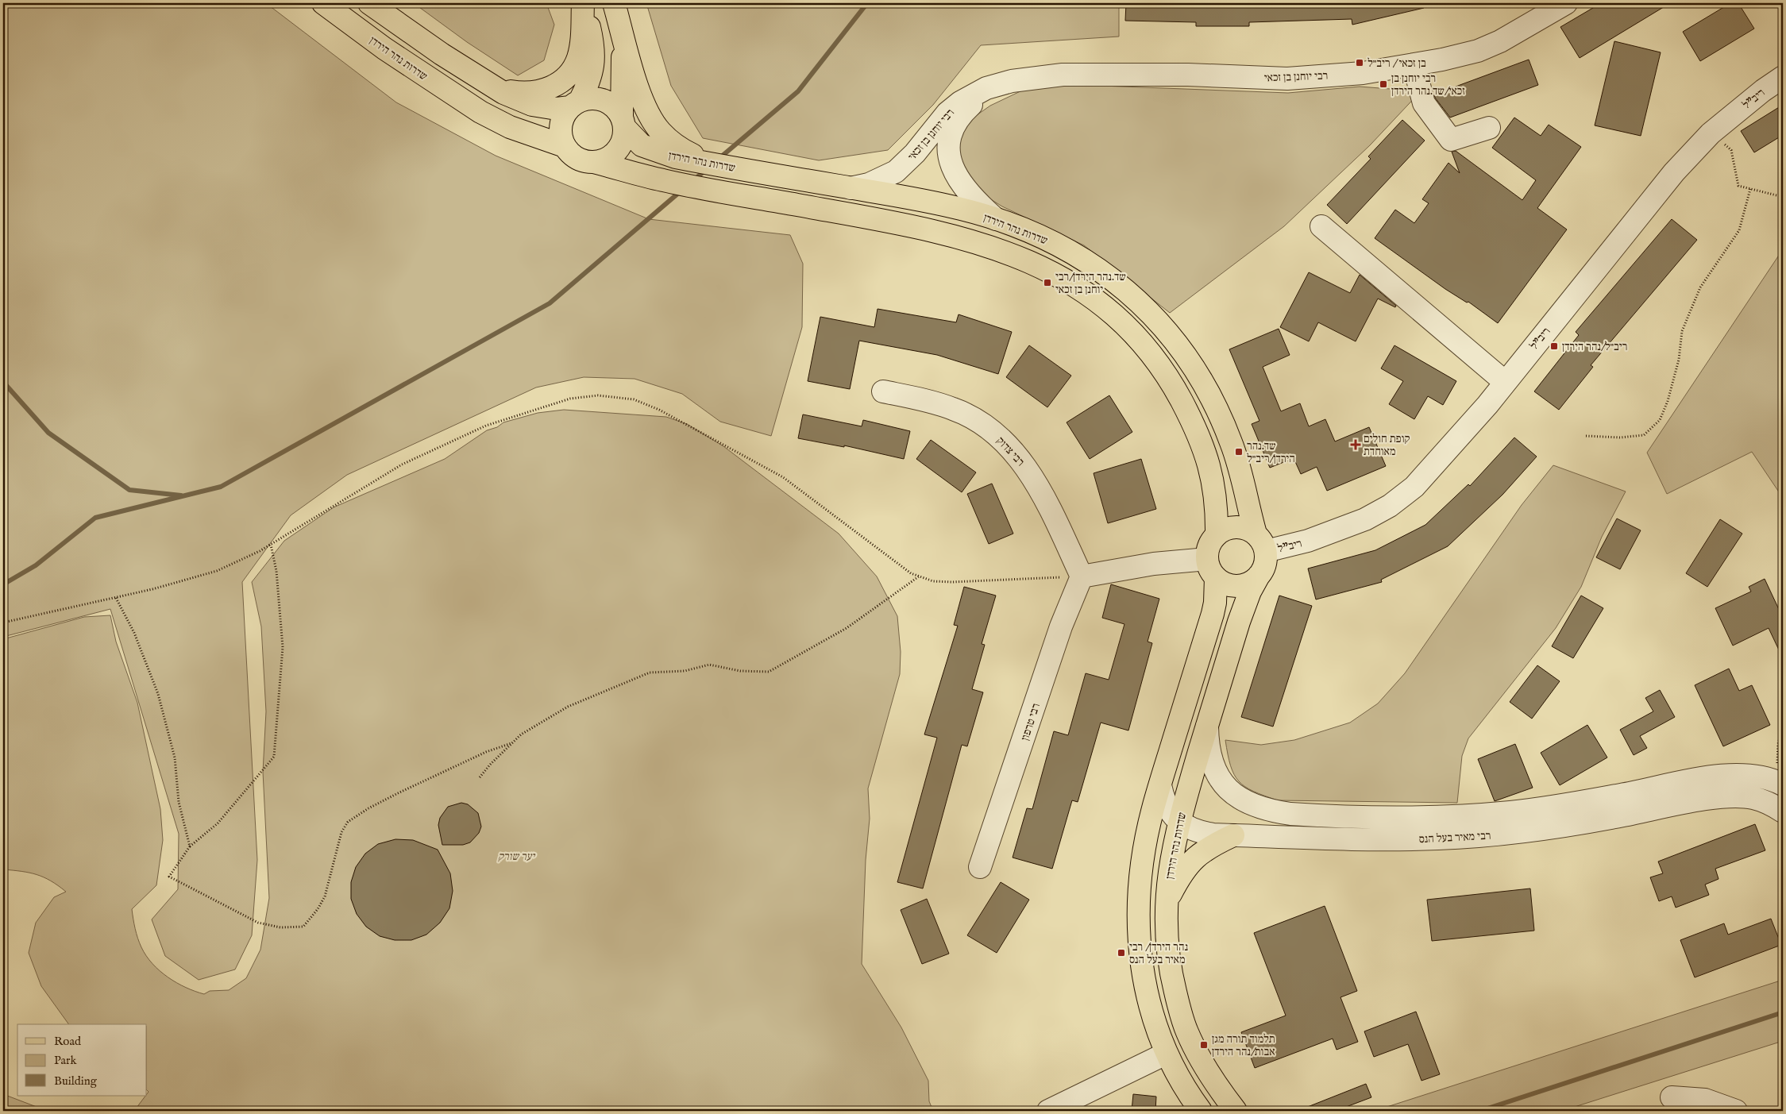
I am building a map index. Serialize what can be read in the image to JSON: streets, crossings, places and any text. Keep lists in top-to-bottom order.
{
  "streets": {
    "main road": ["שדרות נהר הירדן"],
    "street": [
      "רבי יוחנן בן זכאי",
      "ריב\"ל",
      "רבי צדוק",
      "רבי טרפון",
      "רבי מאיר בעל הנס"
    ]
  },
  "crossings": [
    ["שדרות נהר הירדן", "רבי יוחנן בן זכאי"],
    ["שדרות נהר הירדן", "ריב\"ל"],
    ["שדרות נהר הירדן", "רבי מאיר בעל הנס"],
    ["רבי צדוק", "רבי טרפון"]
  ],
  "parks": ["יער שורק"],
  "places": {
    "transit": [
      "בן זכאי / ריב״ל",
      "רבי יוחנן בן זכאי/שד.נהר הירדן",
      "שד.נהר הירדן/רבי יוחנן בן זכאי",
      "ריב״ל/נהר הירדן",
      "שד.נהר הירדן/ריב״ל",
      "נהר הירדן/ רבי מאיר בעל הנס",
      "תלמוד תורה מגן אבות/נהר הירדן"
    ],
    "health": ["קופת חולים מאוחדת"]
  },
  "legend": ["Road", "Park", "Building"]
}
